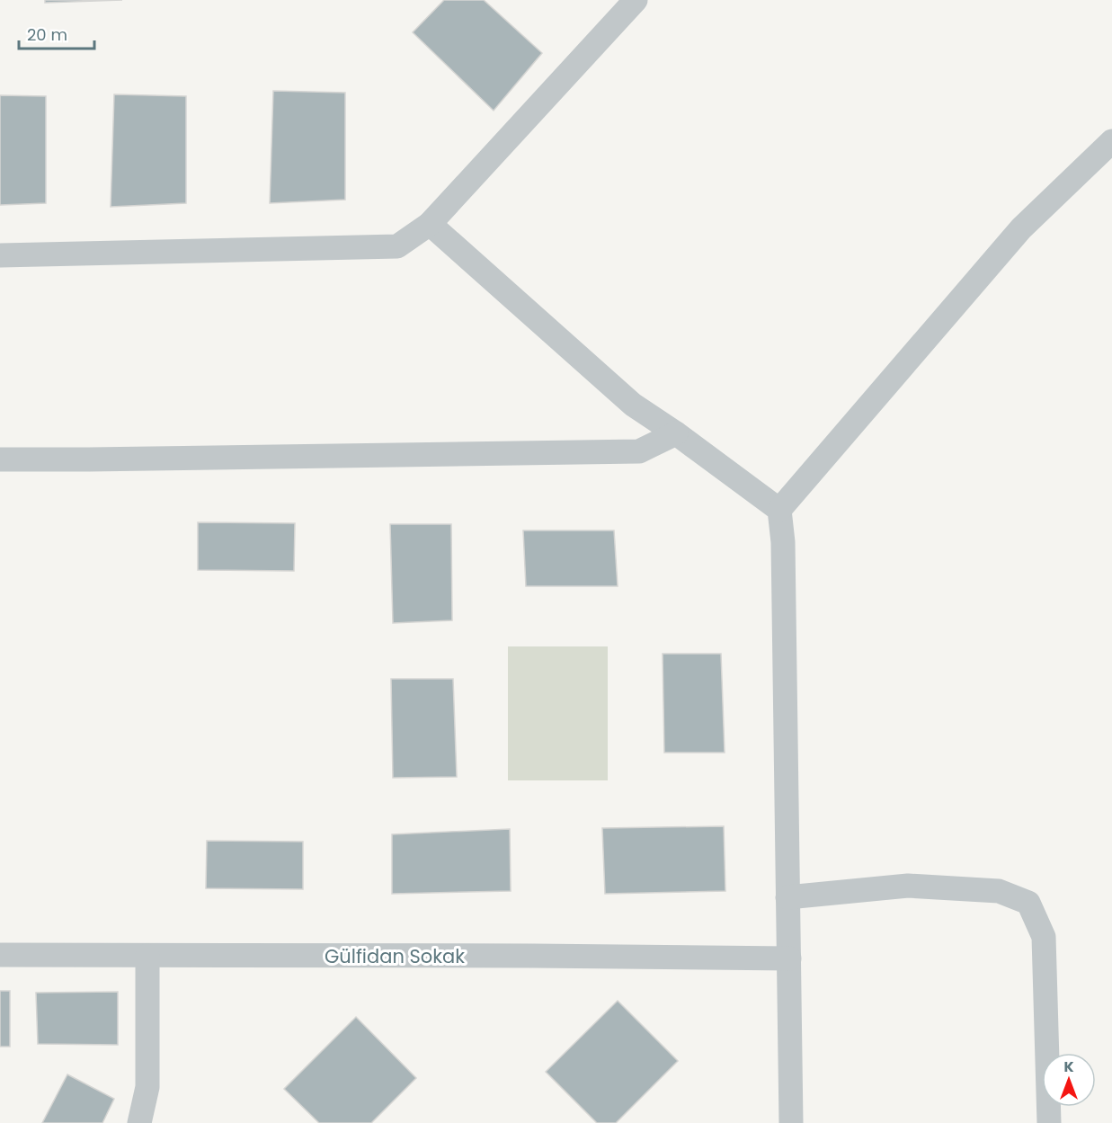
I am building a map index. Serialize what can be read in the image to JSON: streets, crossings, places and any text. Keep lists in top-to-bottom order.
{
  "streets": {
    "street": ["Gülfidan Sokak"]
  },
  "scale_bar": "20 m",
  "north": "top"
}
